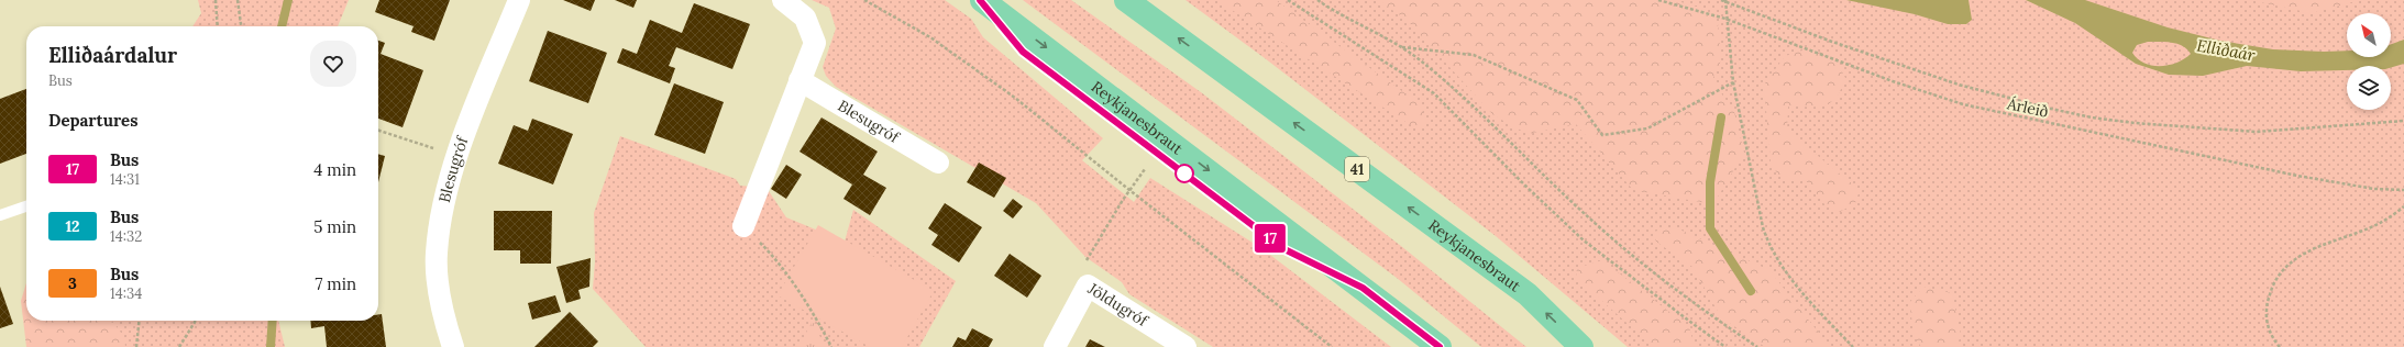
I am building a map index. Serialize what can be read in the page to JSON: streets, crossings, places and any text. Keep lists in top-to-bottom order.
{
  "streets": {
    "highway": ["Reykjanesbraut", "41"],
    "street": ["Blesugróf", "Jöldugróf"],
    "path": ["Árleið"]
  },
  "water": ["Elliðaár"],
  "lines": ["bus line 17"],
  "north": "top left",
  "page": {
    "on_map": "17",
    "heading": [
      ["Elliðaárdalur", "Bus"],
      "Departures"
    ],
    "list": [
      {
        "mark": "17",
        "name": "Bus",
        "note": "14:31",
        "value": "4 min"
      },
      {
        "mark": "12",
        "name": "Bus",
        "note": "14:32",
        "value": "5 min"
      },
      {
        "mark": "3",
        "name": "Bus",
        "note": "14:34",
        "value": "7 min"
      }
    ]
  }
}
